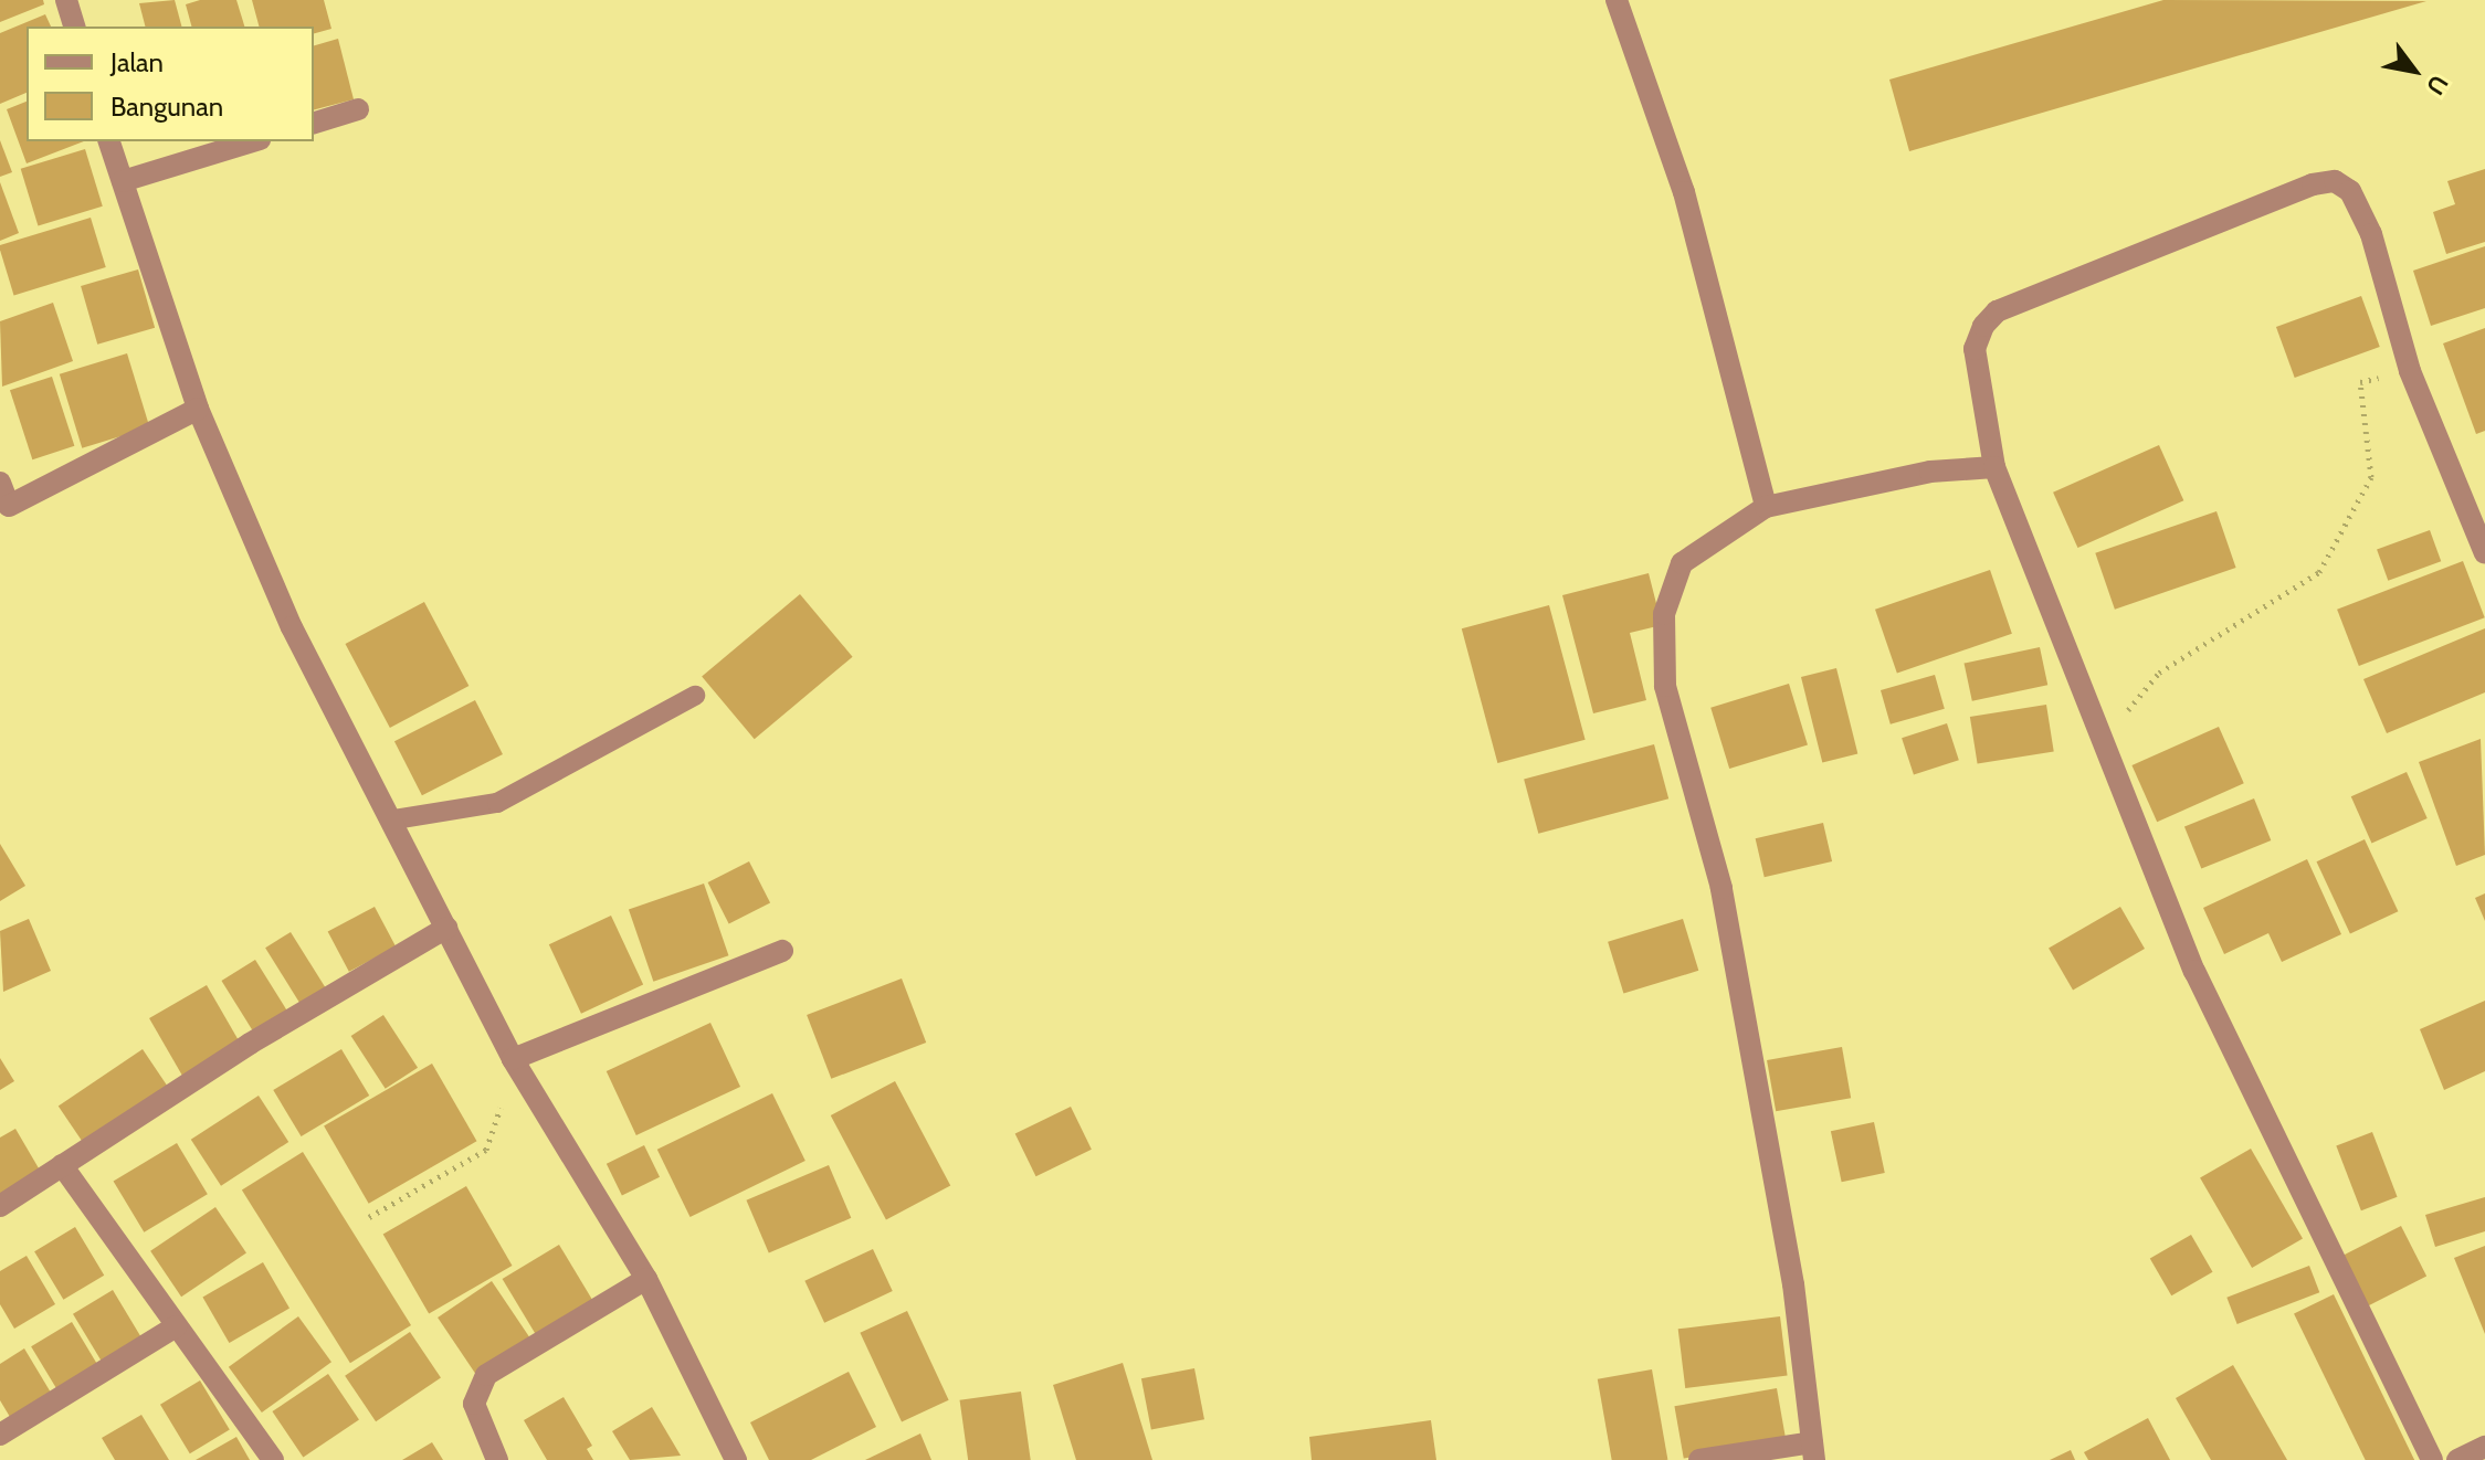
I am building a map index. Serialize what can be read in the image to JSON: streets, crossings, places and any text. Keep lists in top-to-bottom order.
{
  "legend": ["Jalan", "Bangunan"],
  "north": "bottom right"
}
